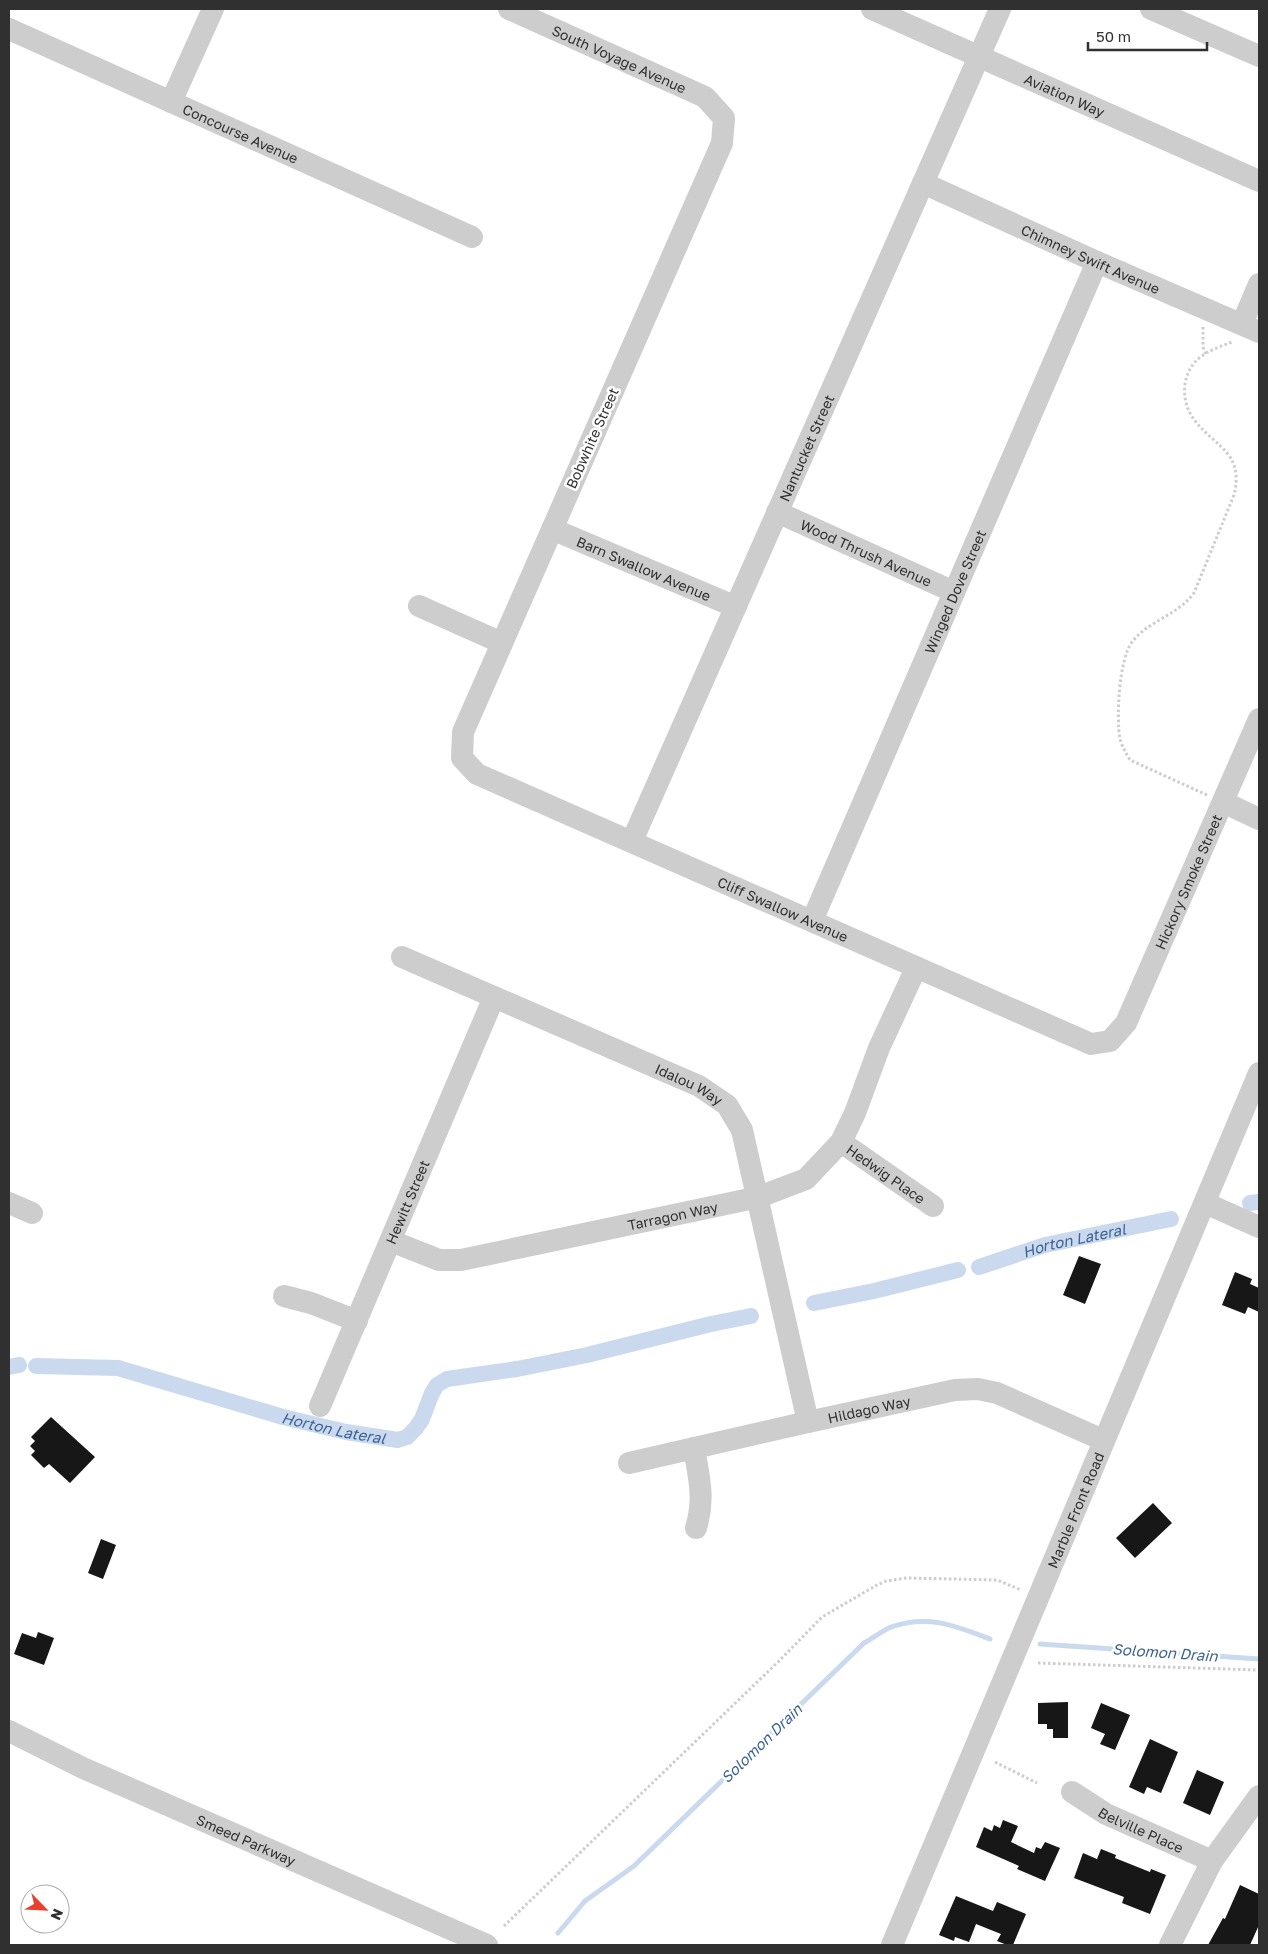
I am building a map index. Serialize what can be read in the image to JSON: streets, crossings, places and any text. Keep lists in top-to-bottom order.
{
  "streets": {
    "street": [
      "South Voyage Avenue",
      "Aviation Way",
      "Concourse Avenue",
      "Chimney Swift Avenue",
      "Bobwhite Street",
      "Nantucket Street",
      "Wood Thrush Avenue",
      "Barn Swallow Avenue",
      "Winged Dove Street",
      "Hickory Smoke Street",
      "Cliff Swallow Avenue",
      "Idalou Way",
      "Hedwig Place",
      "Hewitt Street",
      "Tarragon Way",
      "Hildago Way",
      "Marble Front Road",
      "Belville Place",
      "Smeed Parkway"
    ]
  },
  "crossings": [
    ["South Voyage Avenue", "Bobwhite Street"],
    ["Aviation Way", "Nantucket Street"],
    ["Chimney Swift Avenue", "Nantucket Street"],
    ["Chimney Swift Avenue", "Winged Dove Street"],
    ["Bobwhite Street", "Barn Swallow Avenue"],
    ["Bobwhite Street", "Cliff Swallow Avenue"],
    ["Nantucket Street", "Wood Thrush Avenue"],
    ["Nantucket Street", "Barn Swallow Avenue"],
    ["Nantucket Street", "Cliff Swallow Avenue"],
    ["Wood Thrush Avenue", "Winged Dove Street"],
    ["Winged Dove Street", "Cliff Swallow Avenue"],
    ["Hickory Smoke Street", "Cliff Swallow Avenue"],
    ["Cliff Swallow Avenue", "Tarragon Way"],
    ["Idalou Way", "Hewitt Street"],
    ["Idalou Way", "Tarragon Way"],
    ["Idalou Way", "Hildago Way"],
    ["Hedwig Place", "Tarragon Way"],
    ["Hewitt Street", "Tarragon Way"],
    ["Hildago Way", "Marble Front Road"]
  ],
  "water": ["Horton Lateral", "Solomon Drain"],
  "scale_bar": "50 m",
  "north": "bottom right"
}
